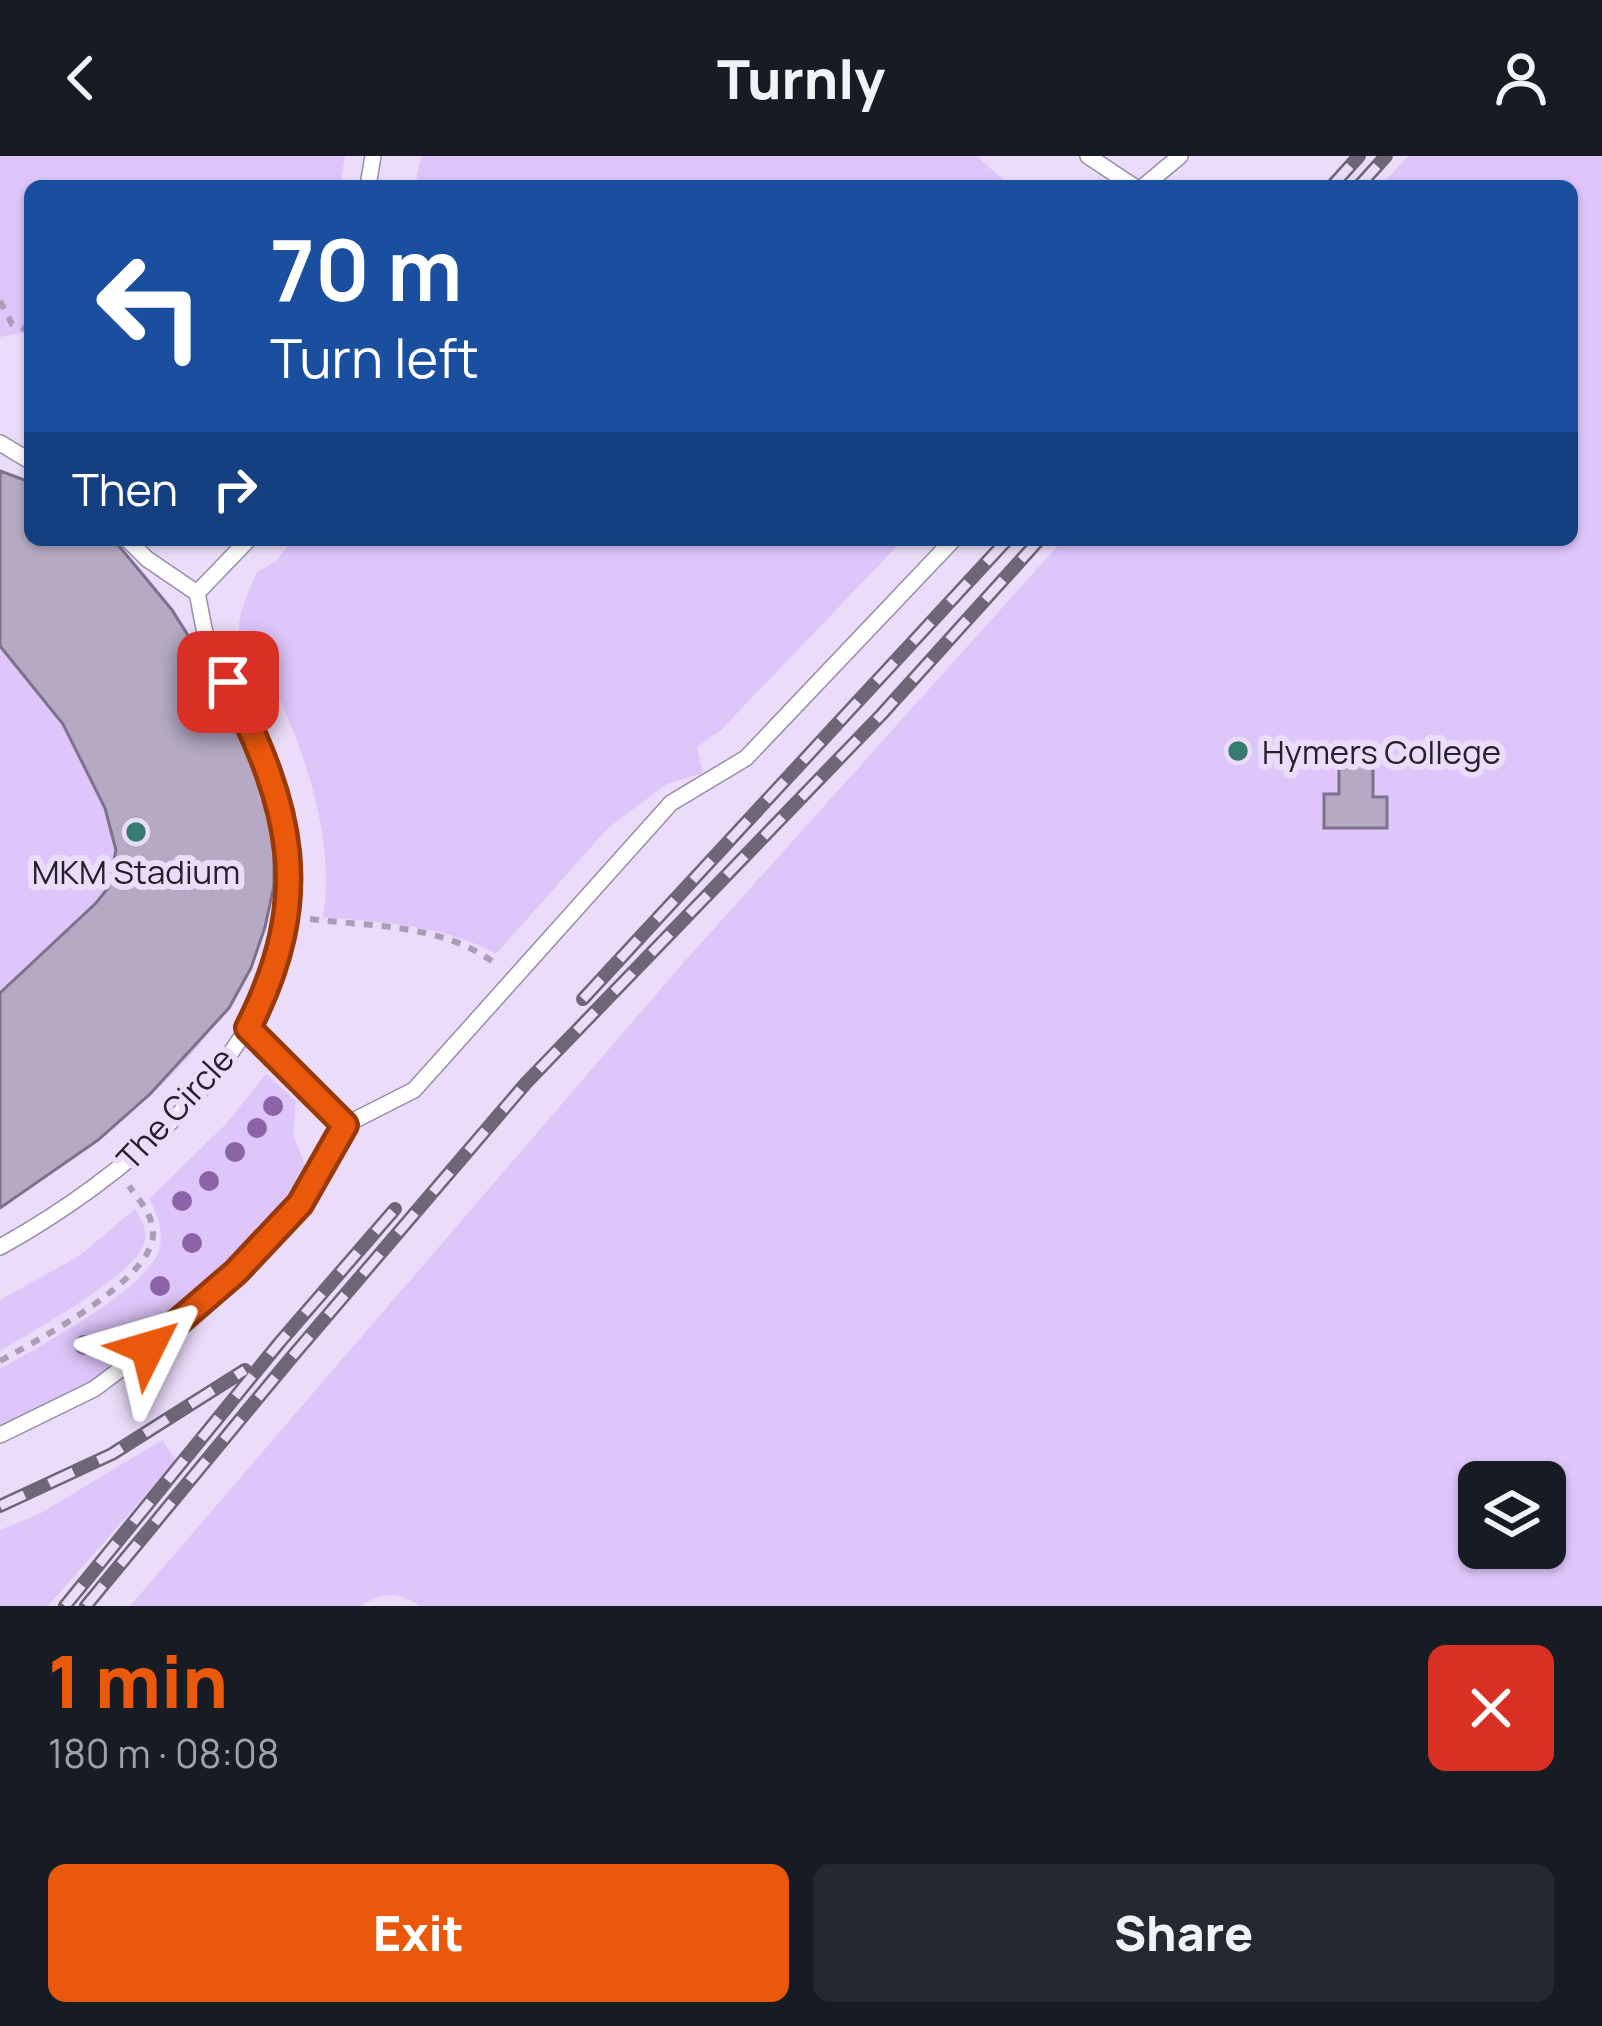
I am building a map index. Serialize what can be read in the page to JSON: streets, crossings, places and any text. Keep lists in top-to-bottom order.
{
  "streets": {
    "lane": ["The Circle"]
  },
  "places": ["Hymers College", "MKM Stadium"],
  "page": {
    "header": "Turnly",
    "turn": ["70 m", "Turn left"],
    "then": "Then",
    "heading": ["1 min", "180 m · 08:08"],
    "buttons": ["Exit", "Share"]
  }
}
